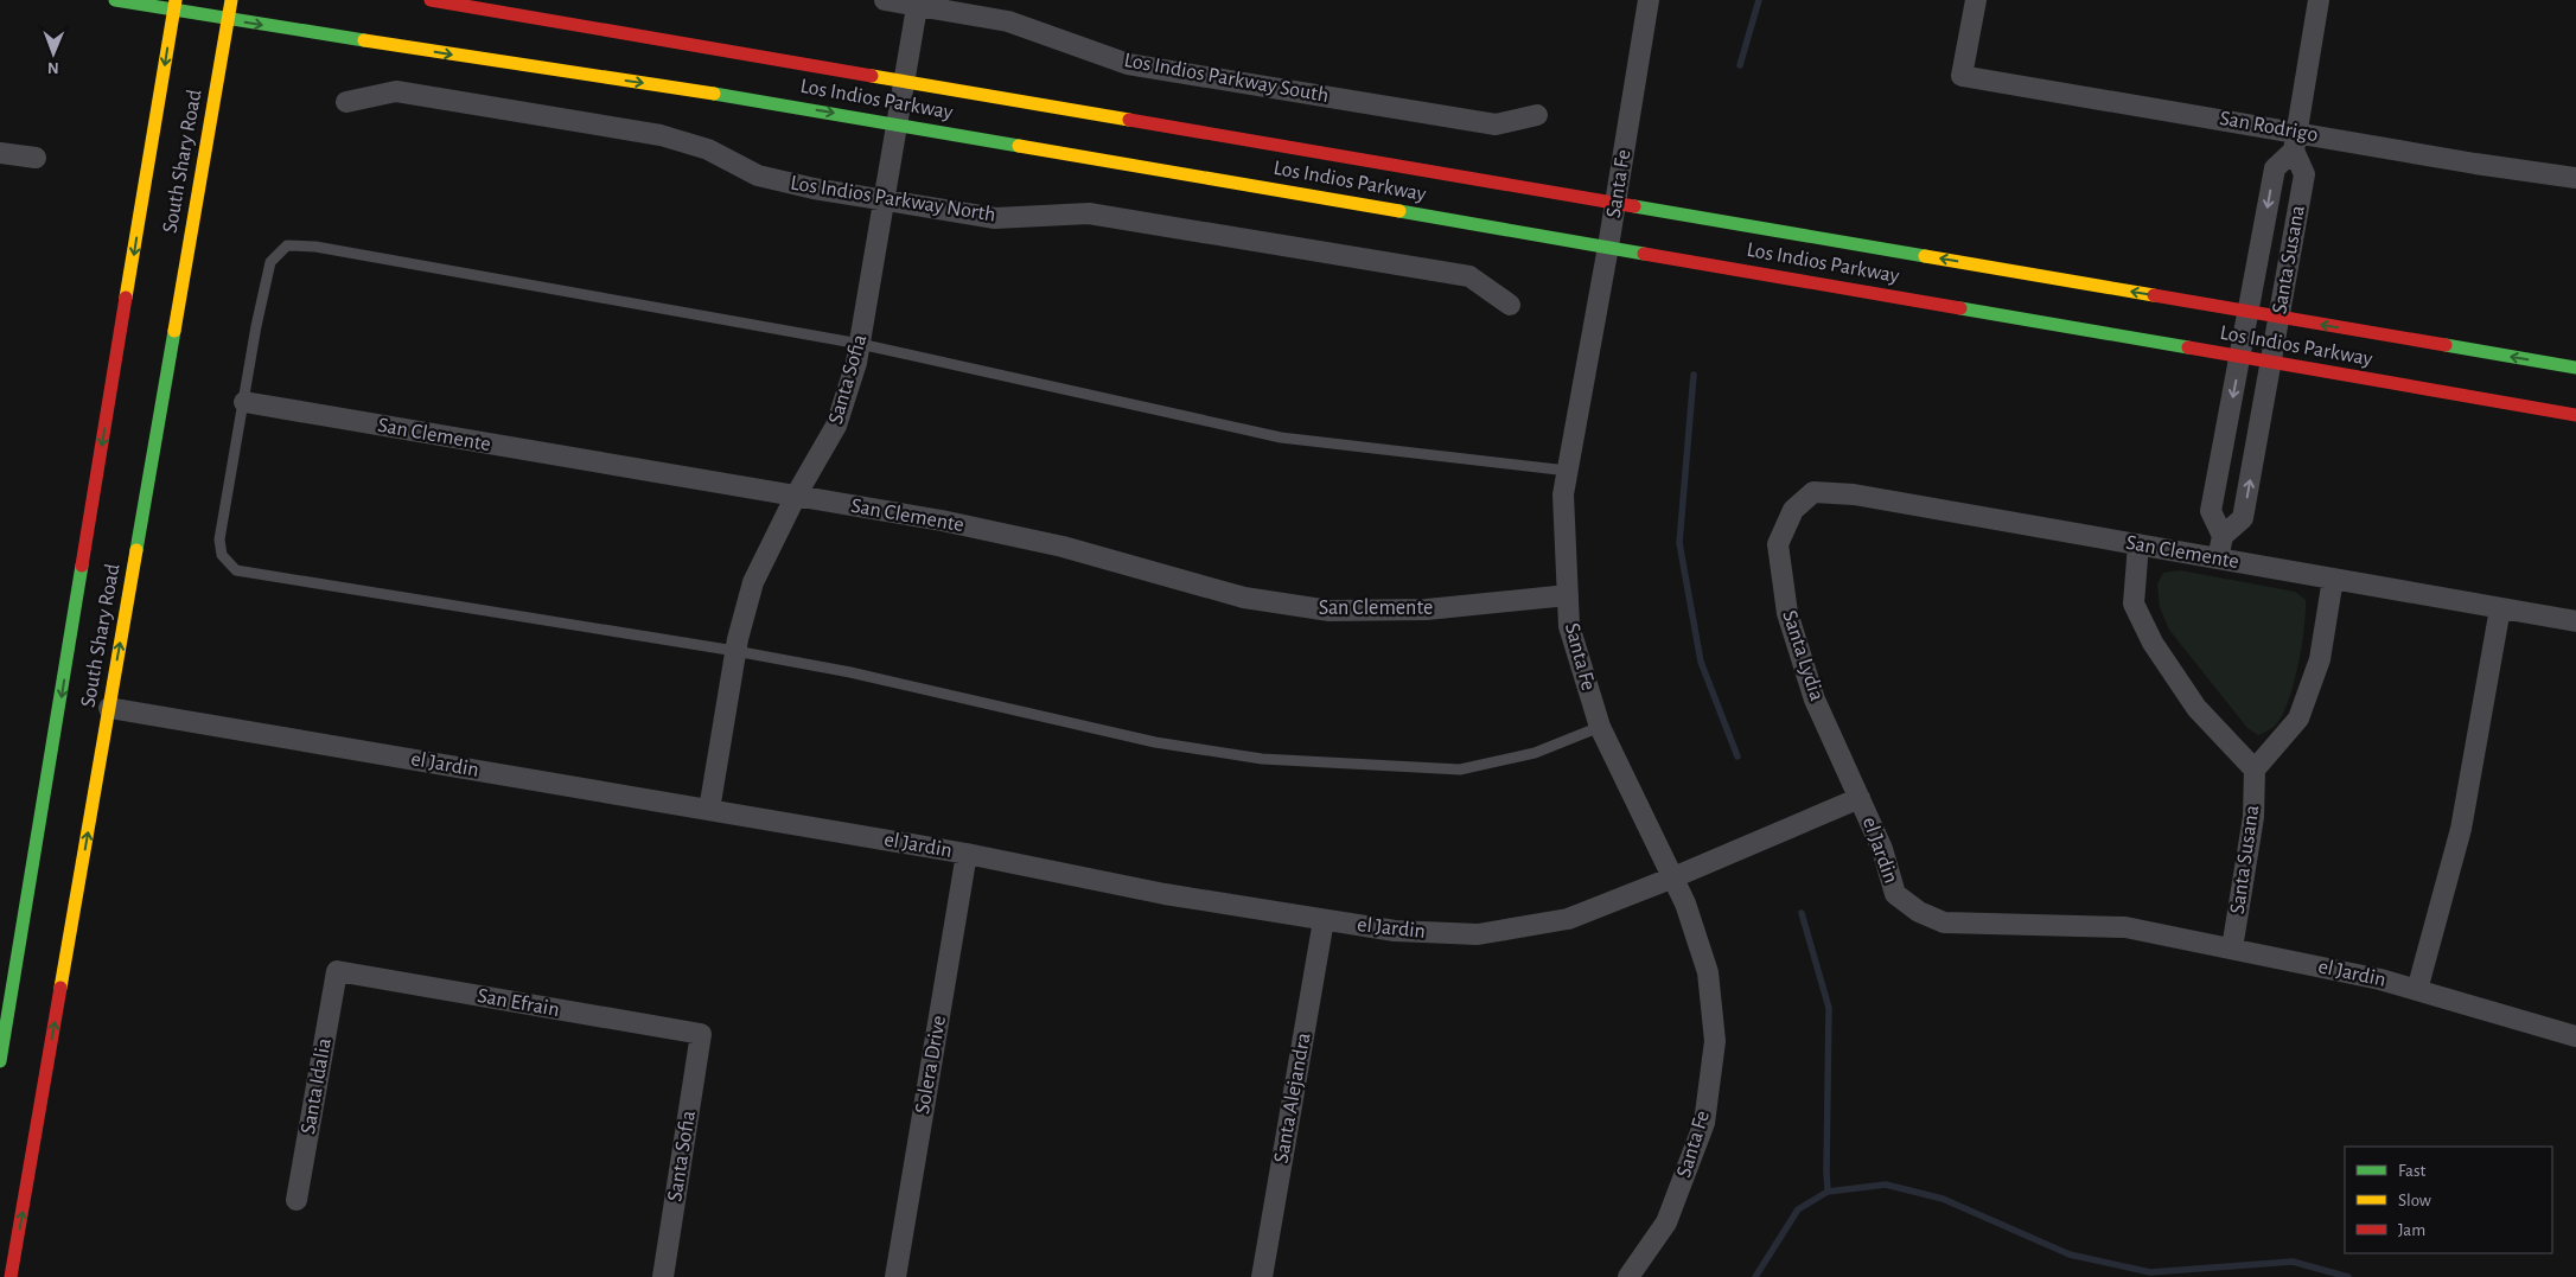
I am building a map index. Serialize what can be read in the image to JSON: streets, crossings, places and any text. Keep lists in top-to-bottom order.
{
  "streets": {
    "street": [
      "Los Indios Parkway South",
      "Los Indios Parkway",
      "San Rodrigo",
      "South Shary Road",
      "Santa Fe",
      "Los Indios Parkway North",
      "Santa Susana",
      "Santa Sofia",
      "San Clemente",
      "Santa Lydia",
      "el Jardin",
      "San Efrain",
      "Solera Drive",
      "Santa Idalia",
      "Santa Alejandra"
    ]
  },
  "crossings": [
    ["Los Indios Parkway South", "Santa Sofia"],
    ["Los Indios Parkway", "South Shary Road"],
    ["Los Indios Parkway", "Santa Fe"],
    ["Los Indios Parkway", "Santa Susana"],
    ["Los Indios Parkway", "Santa Sofia"],
    ["San Rodrigo", "Santa Susana"],
    ["South Shary Road", "el Jardin"],
    ["Santa Fe", "San Clemente"],
    ["Santa Fe", "el Jardin"],
    ["Los Indios Parkway North", "Santa Sofia"],
    ["Santa Susana", "el Jardin"],
    ["Santa Sofia", "San Clemente"],
    ["Santa Sofia", "el Jardin"],
    ["Santa Sofia", "San Efrain"],
    ["San Clemente", "Santa Lydia"],
    ["Santa Lydia", "el Jardin"],
    ["el Jardin", "Solera Drive"],
    ["el Jardin", "Santa Alejandra"],
    ["San Efrain", "Santa Idalia"]
  ],
  "legend": ["Fast", "Slow", "Jam"],
  "north": "bottom"
}
